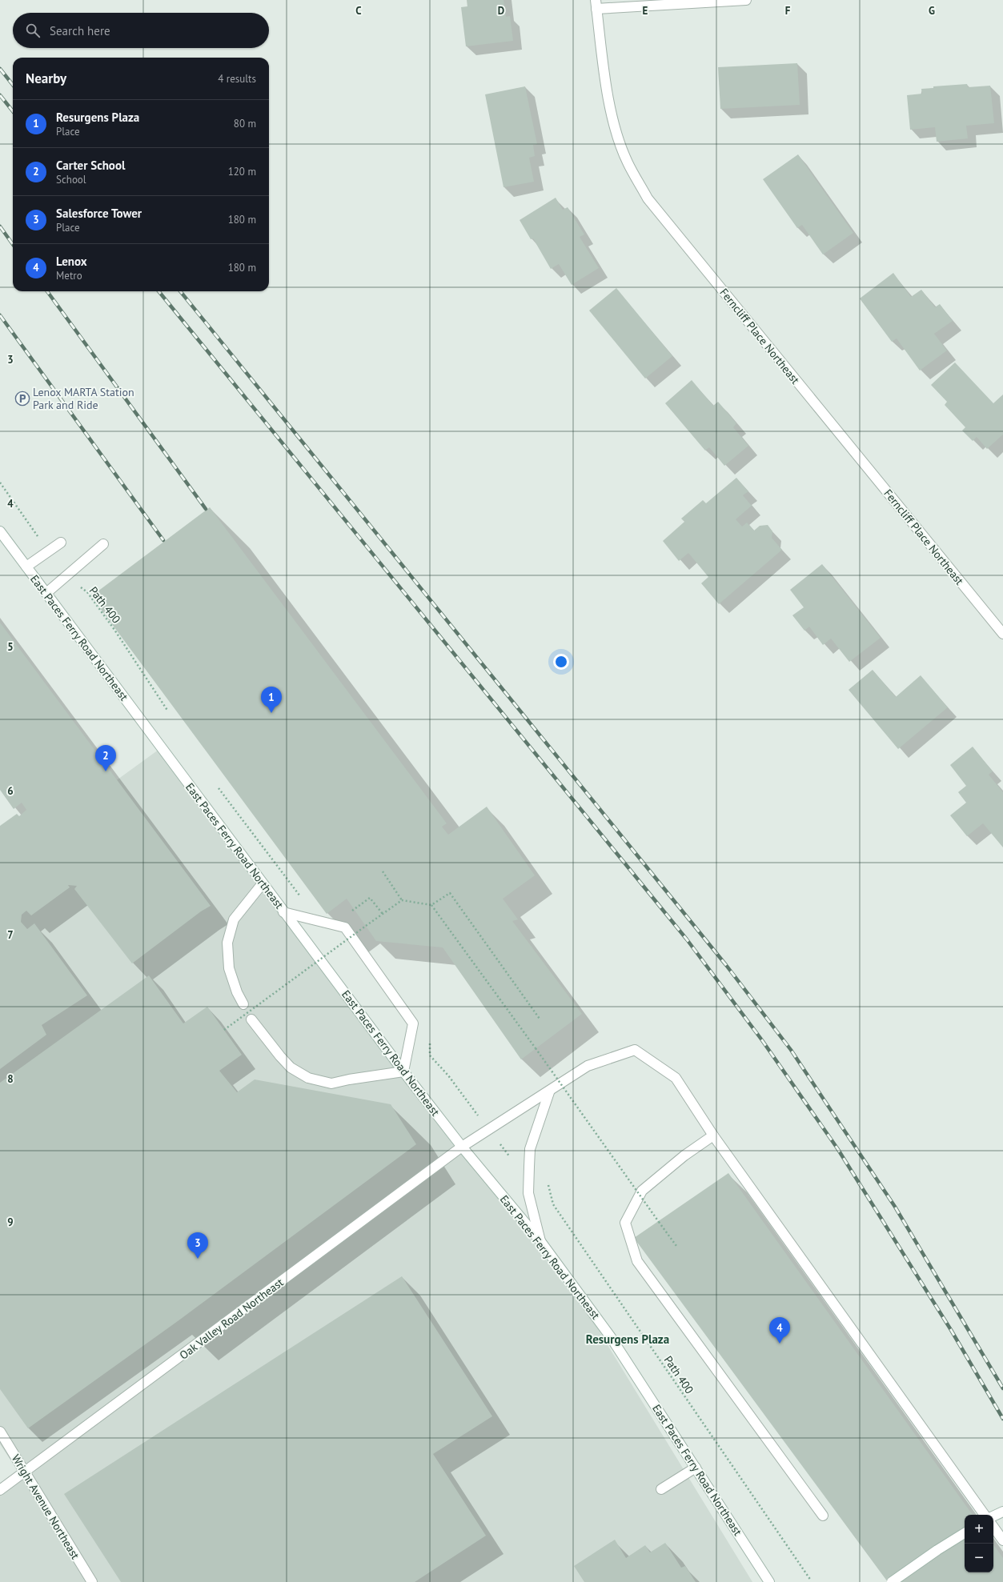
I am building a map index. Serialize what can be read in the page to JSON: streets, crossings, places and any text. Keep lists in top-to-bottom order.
{
  "streets": {
    "street": [
      "Ferncliff Place Northeast",
      "East Paces Ferry Road Northeast",
      "Oak Valley Road Northeast",
      "Wright Avenue Northeast"
    ],
    "path": ["Path 400"]
  },
  "crossings": [
    ["East Paces Ferry Road Northeast", "Oak Valley Road Northeast"],
    ["Oak Valley Road Northeast", "Wright Avenue Northeast"]
  ],
  "districts": ["Resurgens Plaza"],
  "places": {
    "parking": ["Lenox MARTA Station Park and Ride"]
  },
  "page": {
    "search": "Search here",
    "heading": ["Nearby", "4 results"],
    "list": [
      {
        "mark": "1",
        "name": "Resurgens Plaza",
        "note": "Place",
        "value": "80 m"
      },
      {
        "mark": "2",
        "name": "Carter School",
        "note": "School",
        "value": "120 m"
      },
      {
        "mark": "3",
        "name": "Salesforce Tower",
        "note": "Place",
        "value": "180 m"
      },
      {
        "mark": "4",
        "name": "Lenox",
        "note": "Metro",
        "value": "180 m"
      }
    ],
    "pins": [
      "1",
      "2",
      "3",
      "4"
    ],
    "map_buttons": ["+", "−"]
  },
  "grid": {
    "columns": [
      "C",
      "D",
      "E",
      "F",
      "G"
    ],
    "rows": [
      "3",
      "4",
      "5",
      "6",
      "7",
      "8",
      "9"
    ]
  }
}
